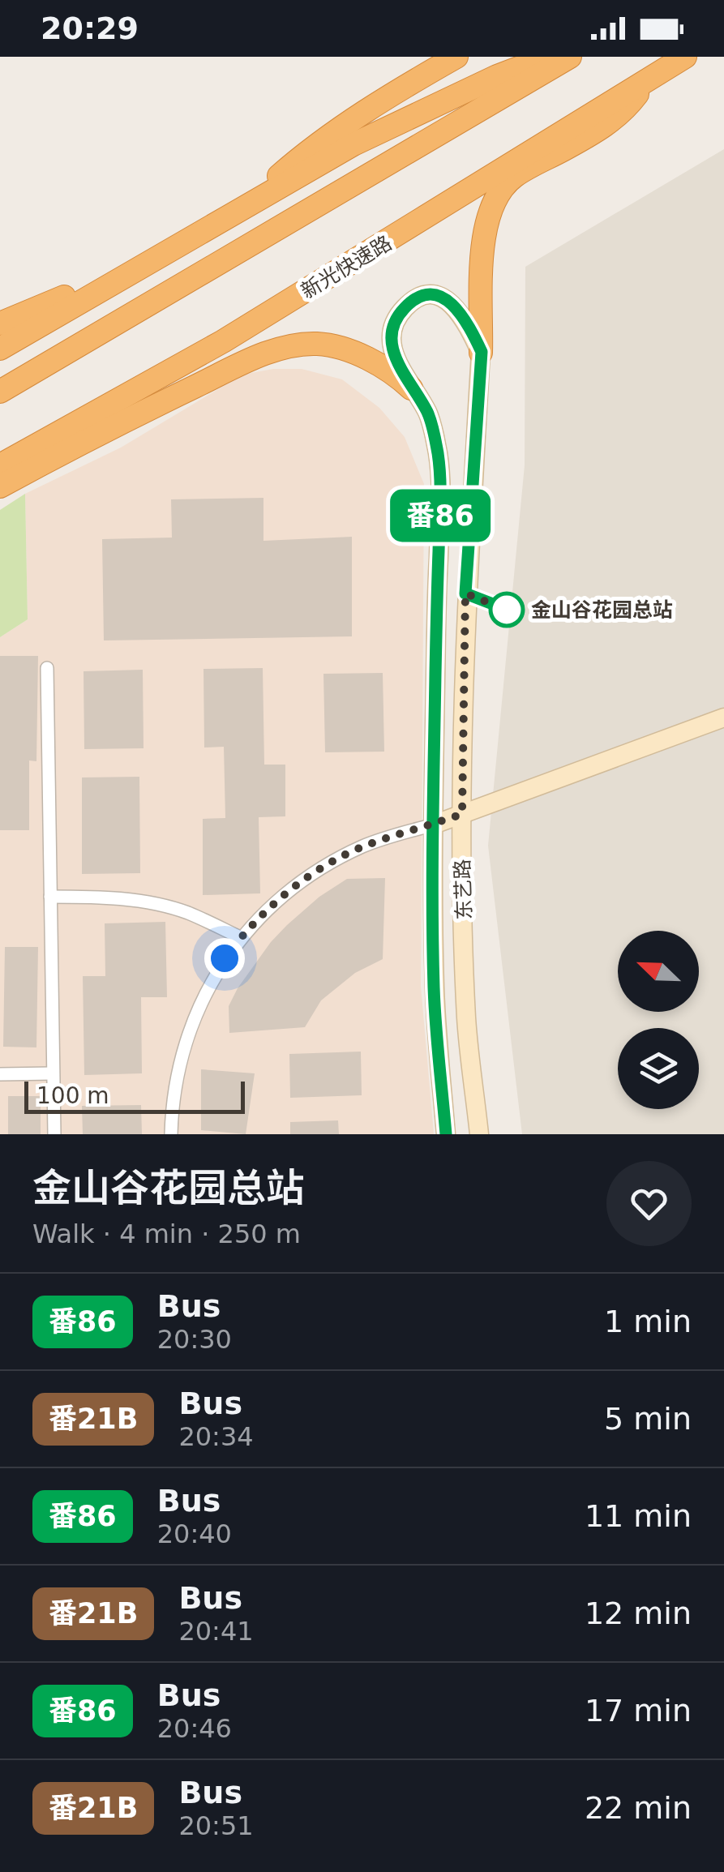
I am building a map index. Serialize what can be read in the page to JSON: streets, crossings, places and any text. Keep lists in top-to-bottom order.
{
  "streets": {
    "highway": ["新光快速路"],
    "street": ["东艺路"]
  },
  "places": ["金山谷花园总站"],
  "lines": ["bus line 番86"],
  "scale_bar": "100 m",
  "north": "top left",
  "page": {
    "status": "20:29",
    "on_map": "番86",
    "scale": "100 m",
    "heading": ["金山谷花园总站", "Walk · 4 min · 250 m"],
    "list": [
      {
        "mark": "番86",
        "name": "Bus",
        "note": "20:30",
        "value": "1 min"
      },
      {
        "mark": "番21B",
        "name": "Bus",
        "note": "20:34",
        "value": "5 min"
      },
      {
        "mark": "番86",
        "name": "Bus",
        "note": "20:40",
        "value": "11 min"
      },
      {
        "mark": "番21B",
        "name": "Bus",
        "note": "20:41",
        "value": "12 min"
      },
      {
        "mark": "番86",
        "name": "Bus",
        "note": "20:46",
        "value": "17 min"
      },
      {
        "mark": "番21B",
        "name": "Bus",
        "note": "20:51",
        "value": "22 min"
      }
    ]
  }
}
